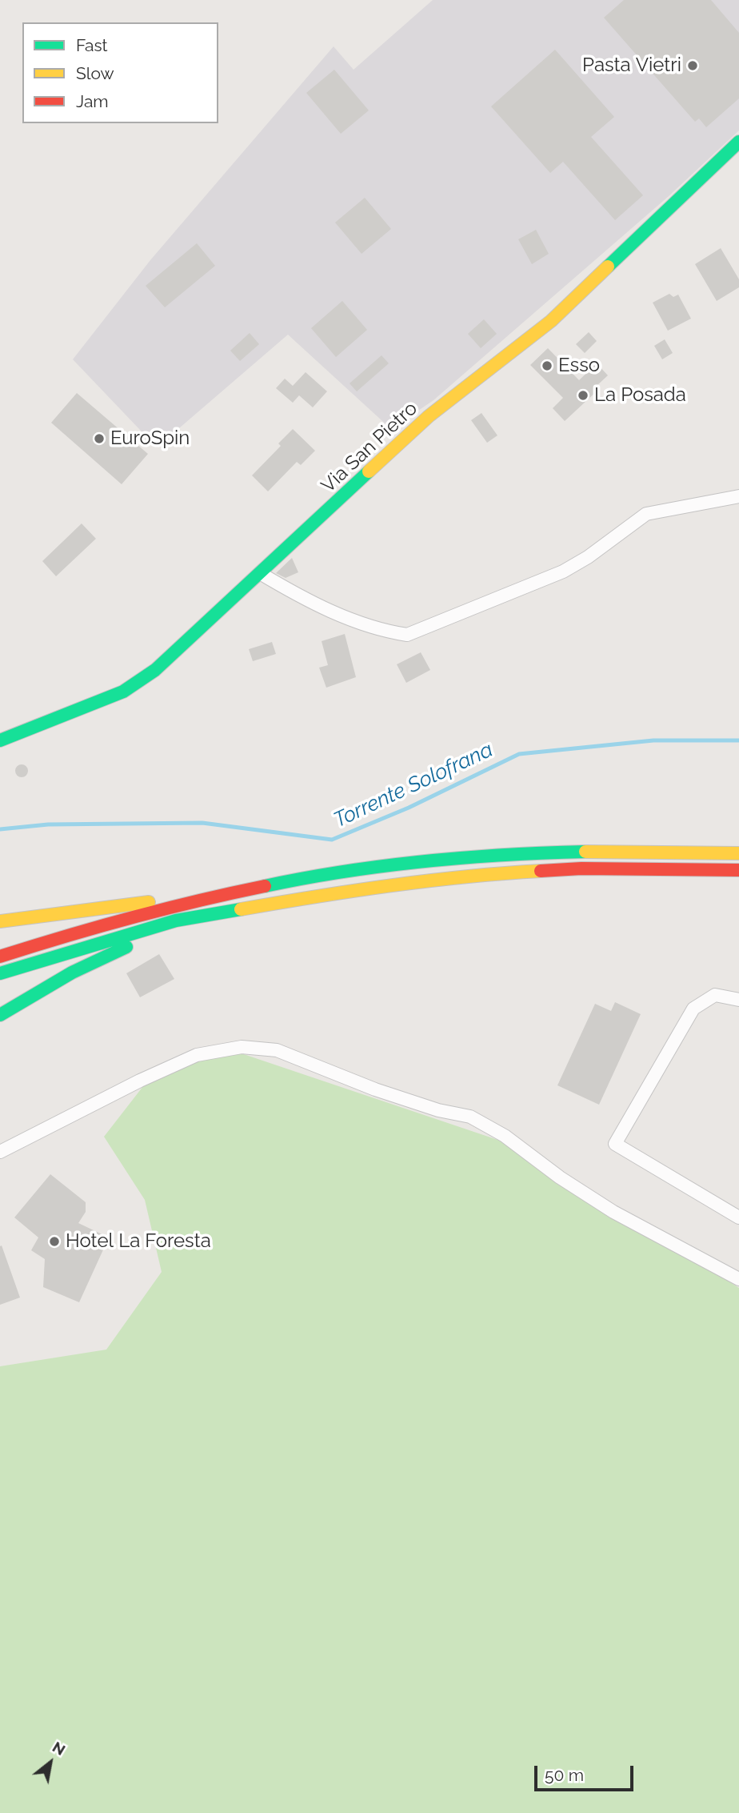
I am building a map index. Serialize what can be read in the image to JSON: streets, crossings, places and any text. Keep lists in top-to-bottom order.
{
  "streets": {
    "main road": ["Via San Pietro"]
  },
  "water": ["Torrente Solofrana"],
  "places": [
    "Pasta Vietri",
    "Esso",
    "La Posada",
    "EuroSpin",
    "Hotel La Foresta"
  ],
  "legend": ["Fast", "Slow", "Jam"],
  "scale_bar": "50 m",
  "north": "top right"
}
